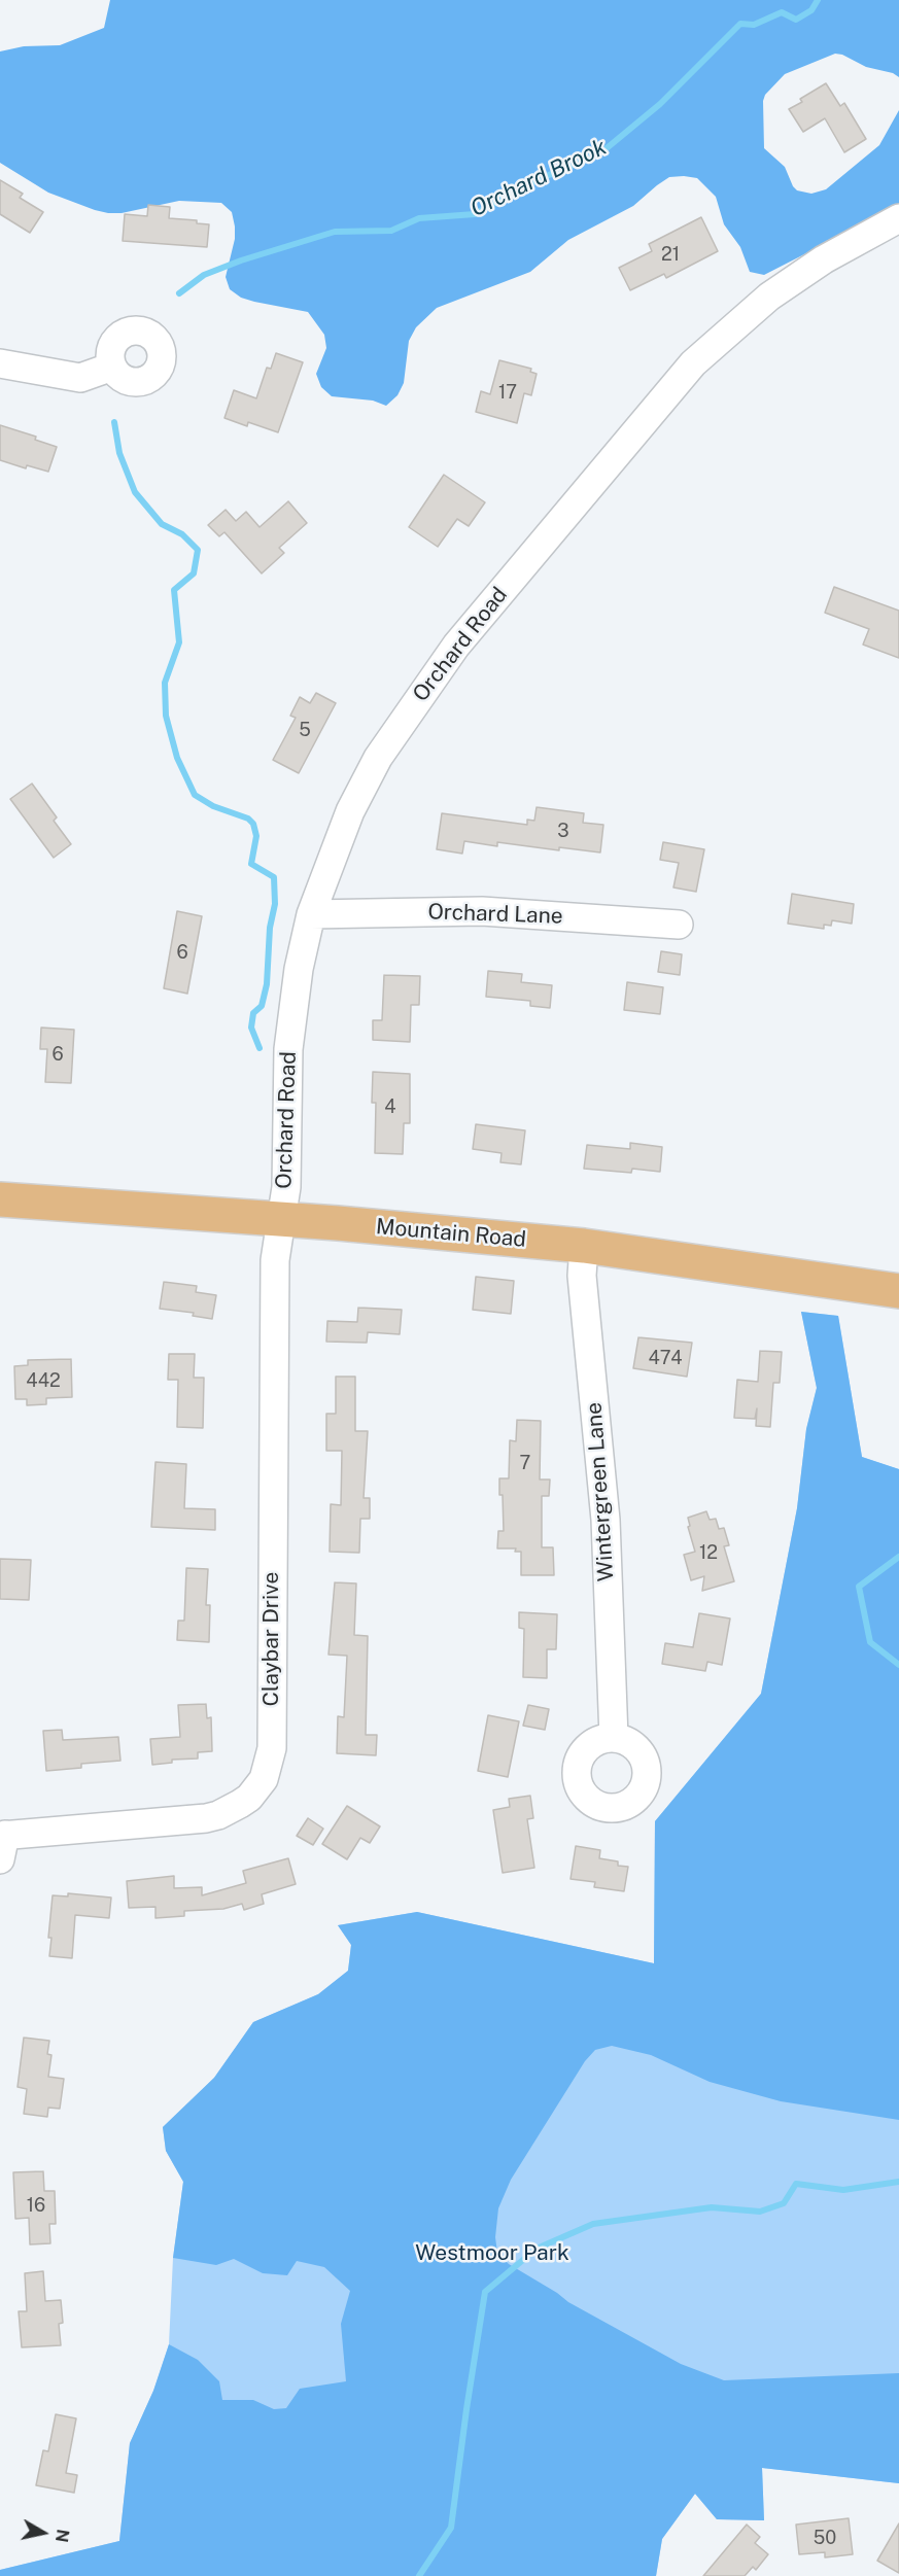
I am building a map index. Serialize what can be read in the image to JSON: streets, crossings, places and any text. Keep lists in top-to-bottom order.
{
  "streets": {
    "main road": ["Mountain Road"],
    "street": [
      "Orchard Road",
      "Orchard Lane",
      "Wintergreen Lane",
      "Claybar Drive"
    ]
  },
  "crossings": [
    ["Orchard Road", "Orchard Lane"],
    ["Orchard Road", "Mountain Road"],
    ["Orchard Road", "Claybar Drive"],
    ["Mountain Road", "Wintergreen Lane"],
    ["Mountain Road", "Claybar Drive"]
  ],
  "water": ["Orchard Brook"],
  "parks": ["Westmoor Park"],
  "house_numbers": [
    "21",
    "17",
    "5",
    "3",
    "6",
    "6",
    "4",
    "474",
    "442",
    "7",
    "12",
    "16",
    "50"
  ],
  "north": "right"
}
